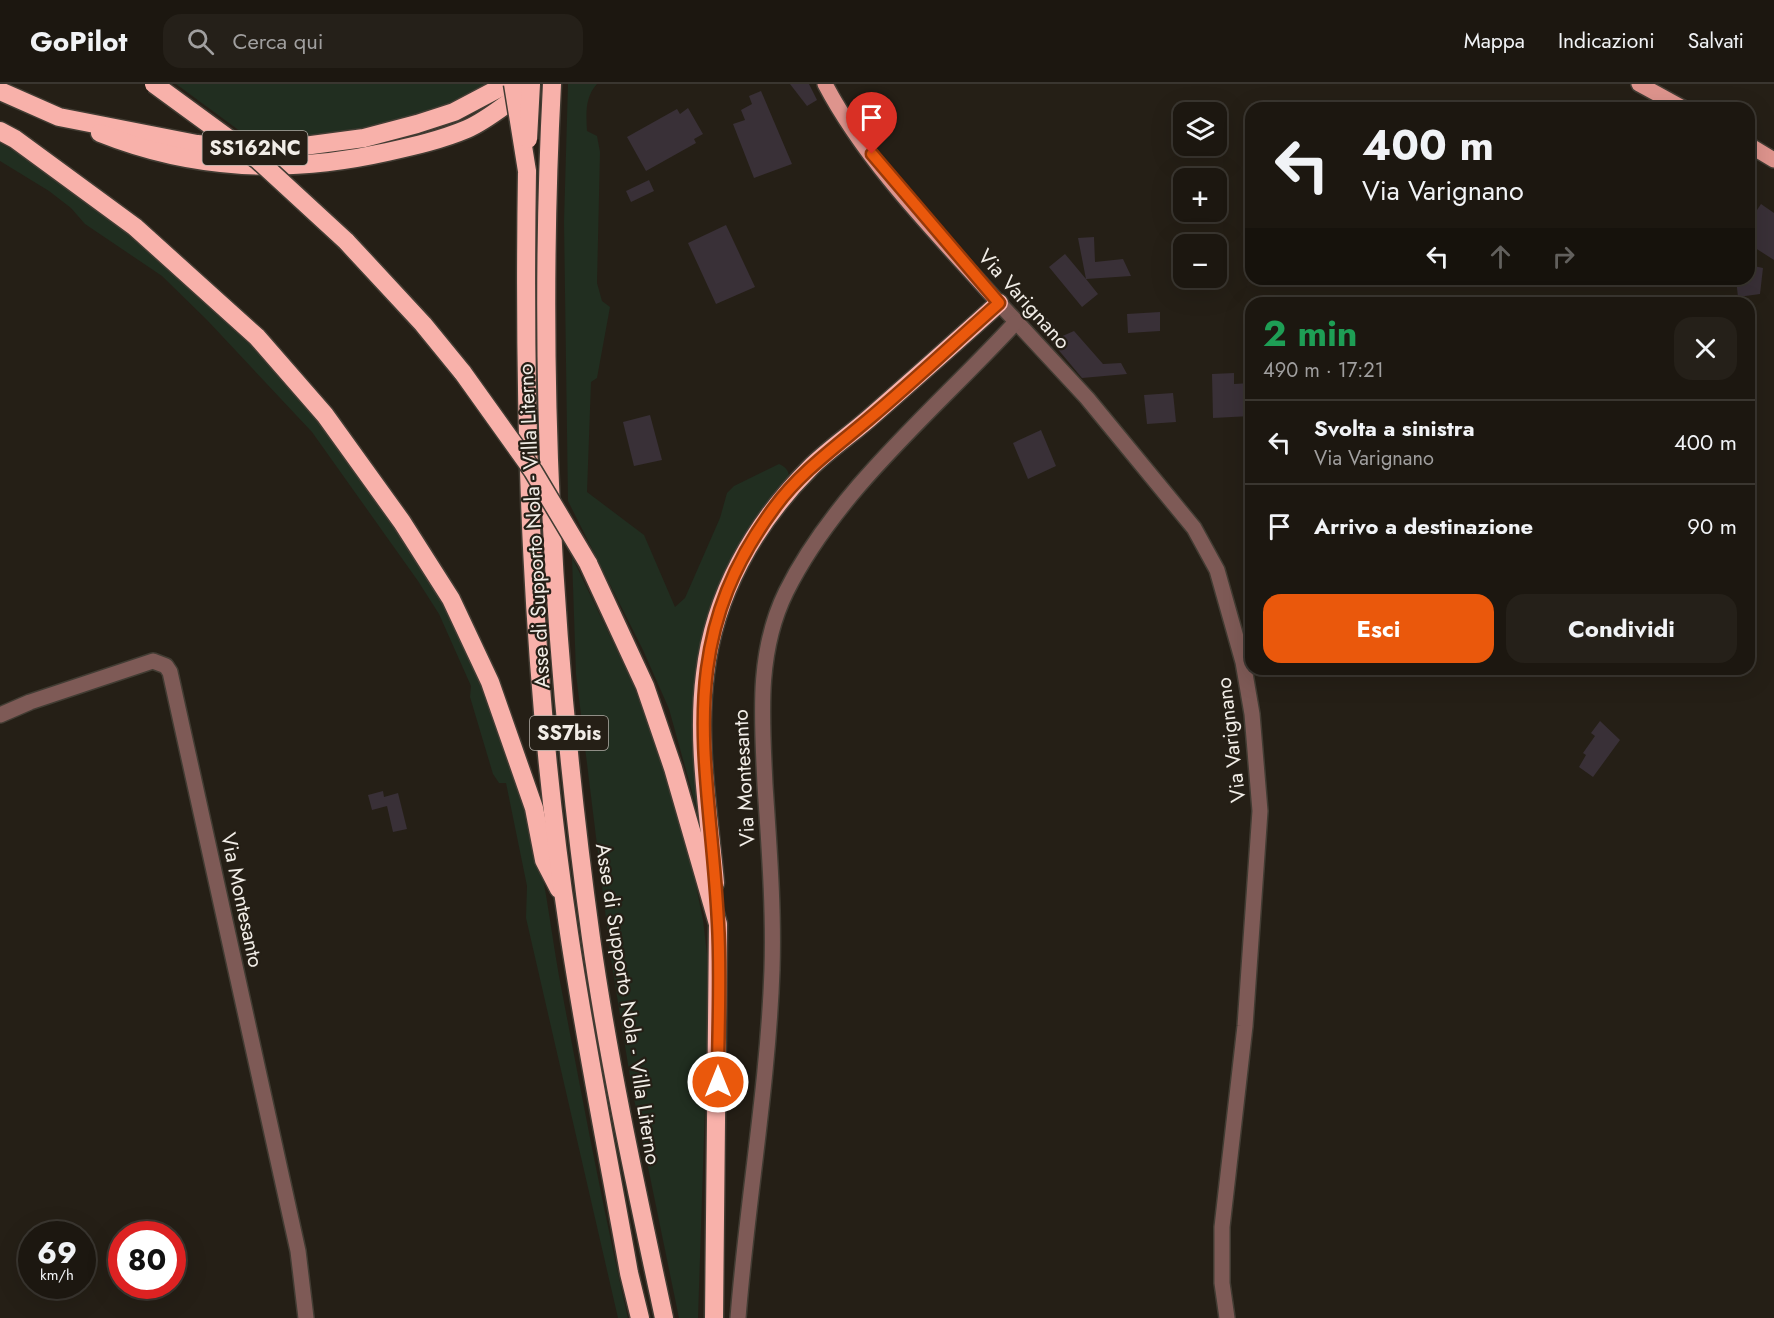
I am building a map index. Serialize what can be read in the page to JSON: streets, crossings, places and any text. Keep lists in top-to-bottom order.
{
  "streets": {
    "highway": ["SS162NC", "Asse di Supporto Nola - Villa Literno", "SS7bis"],
    "main road": ["Via Varignano"],
    "street": ["Via Montesanto"]
  },
  "crossings": [
    ["Via Varignano", "Via Montesanto"]
  ],
  "page": {
    "header": "GoPilot",
    "search": "Cerca qui",
    "nav": ["Mappa", "Indicazioni", "Salvati"],
    "map_buttons": ["+", "−"],
    "turn": ["400 m", "Via Varignano"],
    "heading": ["2 min", "490 m · 17:21"],
    "list": [
      {
        "name": "Svolta a sinistra",
        "note": "Via Varignano",
        "value": "400 m"
      },
      {
        "name": "Arrivo a destinazione",
        "value": "90 m"
      }
    ],
    "buttons": ["Esci", "Condividi"],
    "speed": "69 km/h",
    "limit": "80"
  }
}
